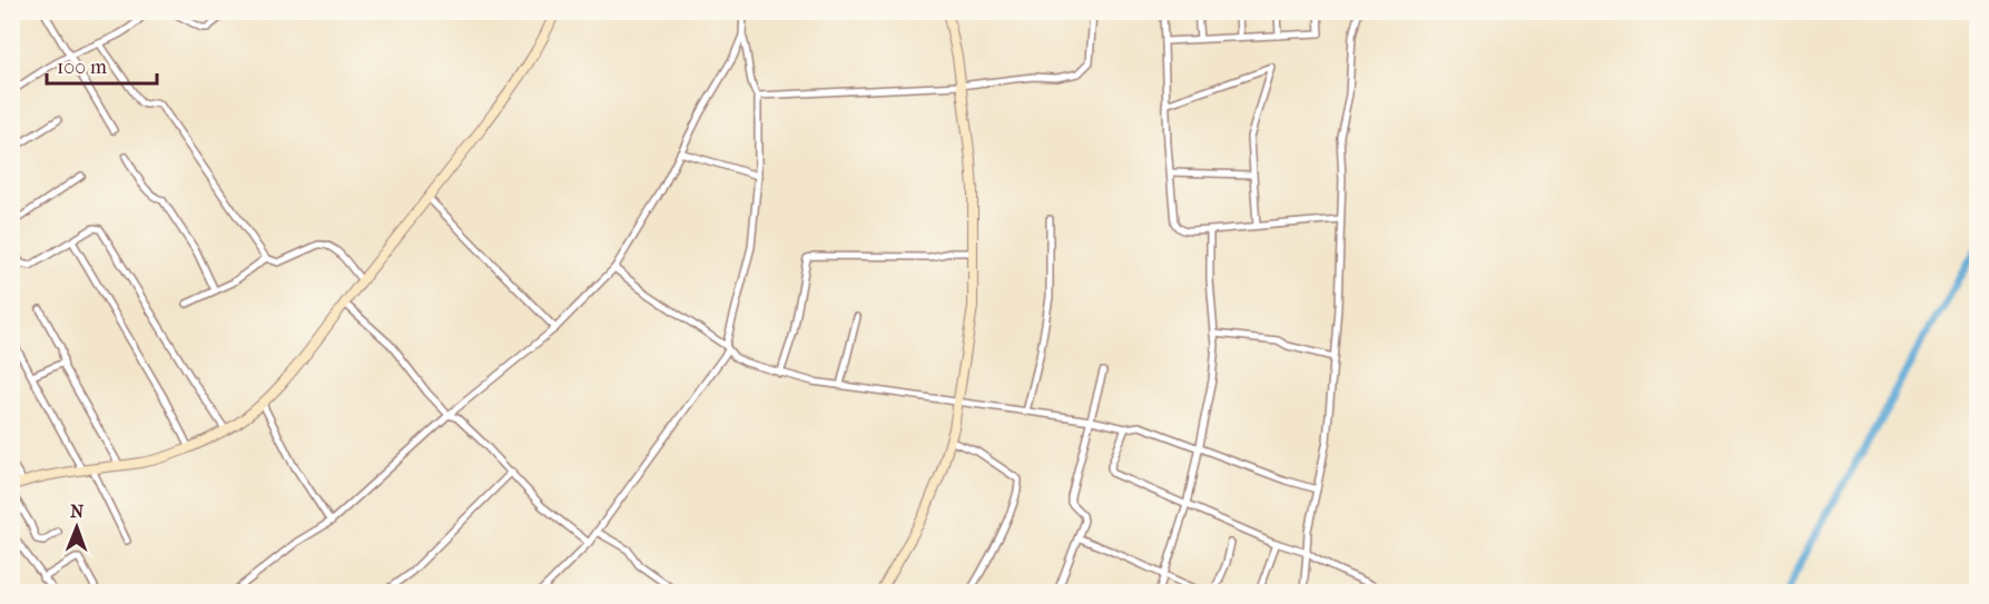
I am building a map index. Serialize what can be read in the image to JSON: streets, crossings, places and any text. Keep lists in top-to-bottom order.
{
  "scale_bar": "100 m",
  "north": "top"
}
